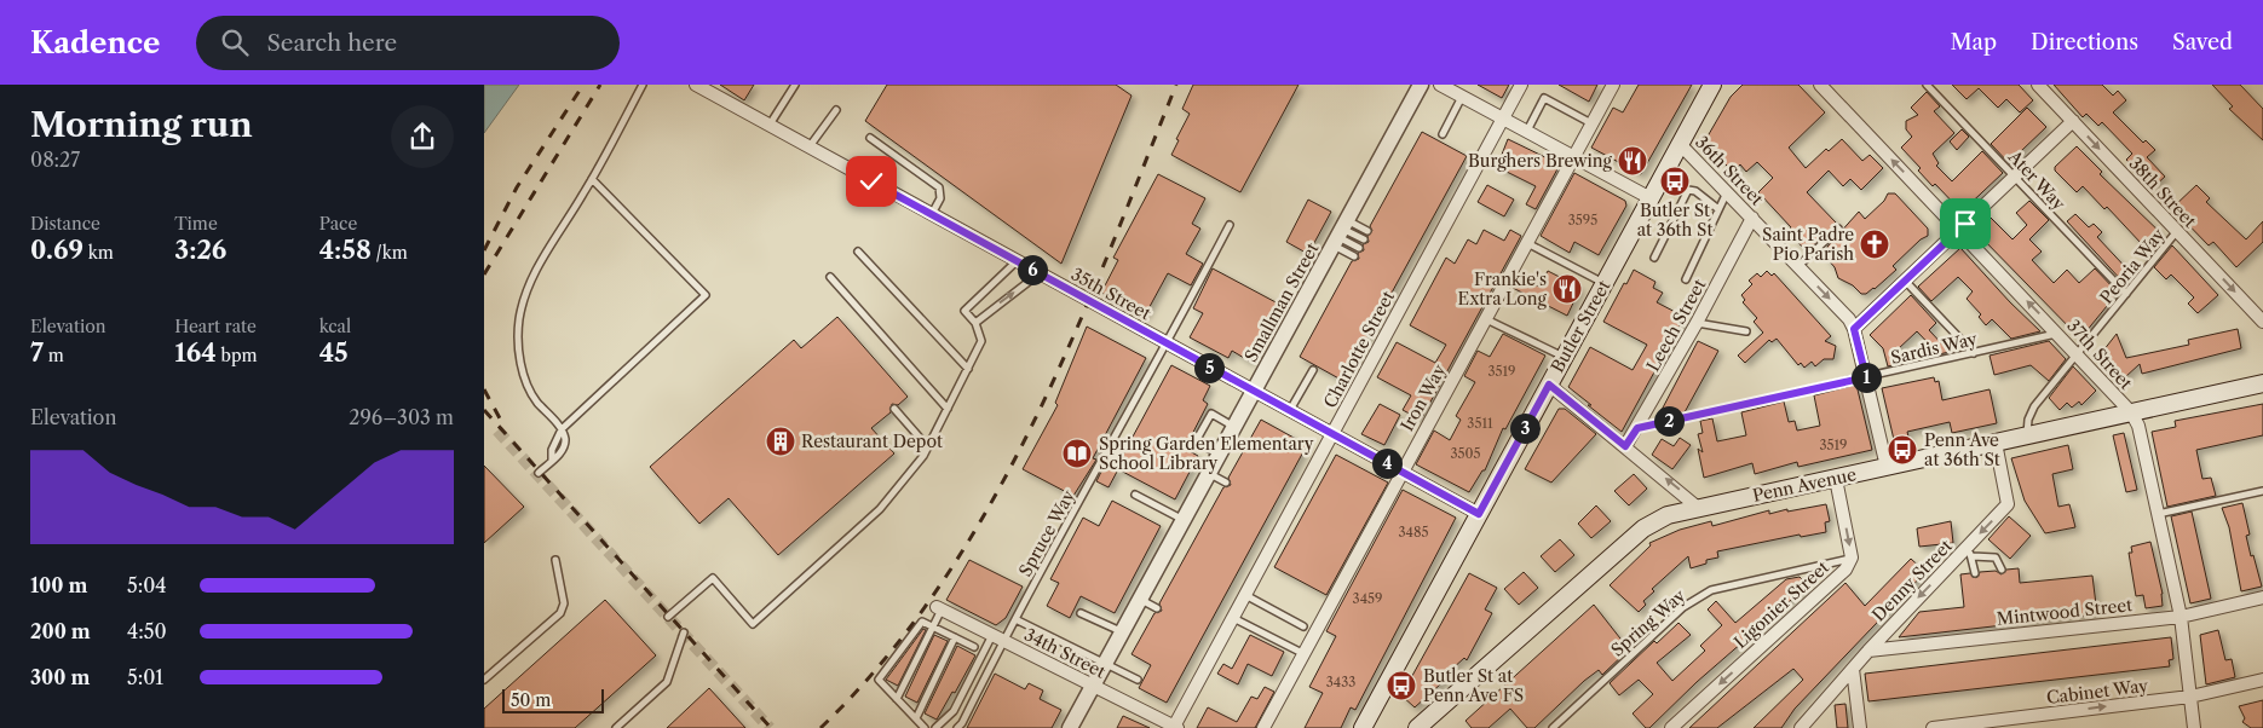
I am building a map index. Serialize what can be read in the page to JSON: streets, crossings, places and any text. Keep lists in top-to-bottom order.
{
  "streets": {
    "main road": ["Butler Street", "Penn Avenue"],
    "street": [
      "36th Street",
      "38th Street",
      "35th Street",
      "Smallman Street",
      "Leech Street",
      "Charlotte Street",
      "37th Street",
      "Iron Way",
      "Denny Street",
      "Ligonier Street",
      "Mintwood Street",
      "34th Street",
      "Cabinet Way"
    ],
    "lane": [
      "Ater Way",
      "Peoria Way",
      "Sardis Way",
      "Spruce Way",
      "Spring Way"
    ]
  },
  "crossings": [
    ["36th Street", "Leech Street"],
    ["36th Street", "Butler Street"],
    ["36th Street", "Sardis Way"],
    ["36th Street", "Penn Avenue"],
    ["Ater Way", "Peoria Way"],
    ["38th Street", "Peoria Way"],
    ["Peoria Way", "37th Street"],
    ["Peoria Way", "Penn Avenue"],
    ["35th Street", "Smallman Street"],
    ["35th Street", "Butler Street"],
    ["35th Street", "Charlotte Street"],
    ["35th Street", "Iron Way"],
    ["35th Street", "Spruce Way"],
    ["Smallman Street", "34th Street"],
    ["Leech Street", "Sardis Way"],
    ["Sardis Way", "37th Street"],
    ["Charlotte Street", "34th Street"],
    ["37th Street", "Penn Avenue"],
    ["37th Street", "Mintwood Street"],
    ["37th Street", "Cabinet Way"],
    ["Penn Avenue", "Denny Street"],
    ["Penn Avenue", "Ligonier Street"],
    ["Spruce Way", "34th Street"],
    ["Denny Street", "Mintwood Street"],
    ["Ligonier Street", "Spring Way"]
  ],
  "one_way": [
    "38th Street",
    "37th Street",
    "Denny Street",
    "Ligonier Street",
    "Cabinet Way"
  ],
  "places": {
    "restaurant": ["Burghers Brewing", "Frankie's Extra Long"],
    "bus stop": ["Butler St at 36th St", "Penn Ave at 36th St", "Butler St at Penn Ave FS"],
    "church": ["Saint Padre Pio Parish"],
    "building": ["Restaurant Depot"],
    "library": ["Spring Garden Elementary School Library"]
  },
  "house_numbers": [
    "3595",
    "3519",
    "3511",
    "3519",
    "3505",
    "3485",
    "3459",
    "3433"
  ],
  "scale_bar": "50 m",
  "page": {
    "header": "Kadence",
    "search": "Search here",
    "nav": ["Map", "Directions", "Saved"],
    "heading": ["Morning run", "08:27"],
    "stats": [
      ["Distance", "0.69 km"],
      ["Time", "3:26"],
      ["Pace", "4:58 /km"],
      ["Elevation", "7 m"],
      ["Heart rate", "164 bpm"],
      ["kcal", "45"]
    ],
    "pins": [
      "6",
      "5",
      "1",
      "2",
      "3",
      "4"
    ],
    "chart": ["Elevation", "296–303 m"],
    "list": [
      {
        "name": "100 m",
        "note": "5:04"
      },
      {
        "name": "200 m",
        "note": "4:50"
      },
      {
        "name": "300 m",
        "note": "5:01"
      }
    ],
    "scale": "50 m"
  }
}
